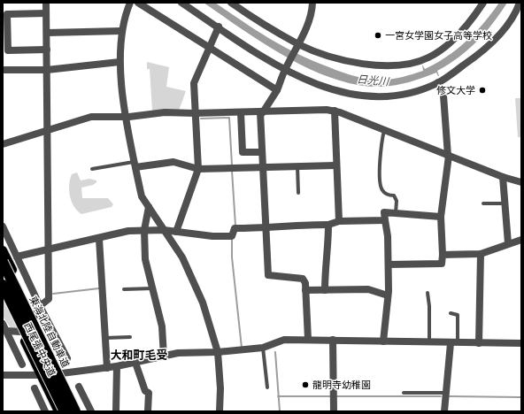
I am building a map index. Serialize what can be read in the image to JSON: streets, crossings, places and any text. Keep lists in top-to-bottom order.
{
  "streets": {
    "highway": ["東海北陸自動車道"],
    "main road": ["西尾張中央道"]
  },
  "districts": ["大和町毛受"],
  "water": ["日光川"],
  "places": ["一宮女学園女子高等学校", "修文大学", "龍明寺幼稚園"]
}
